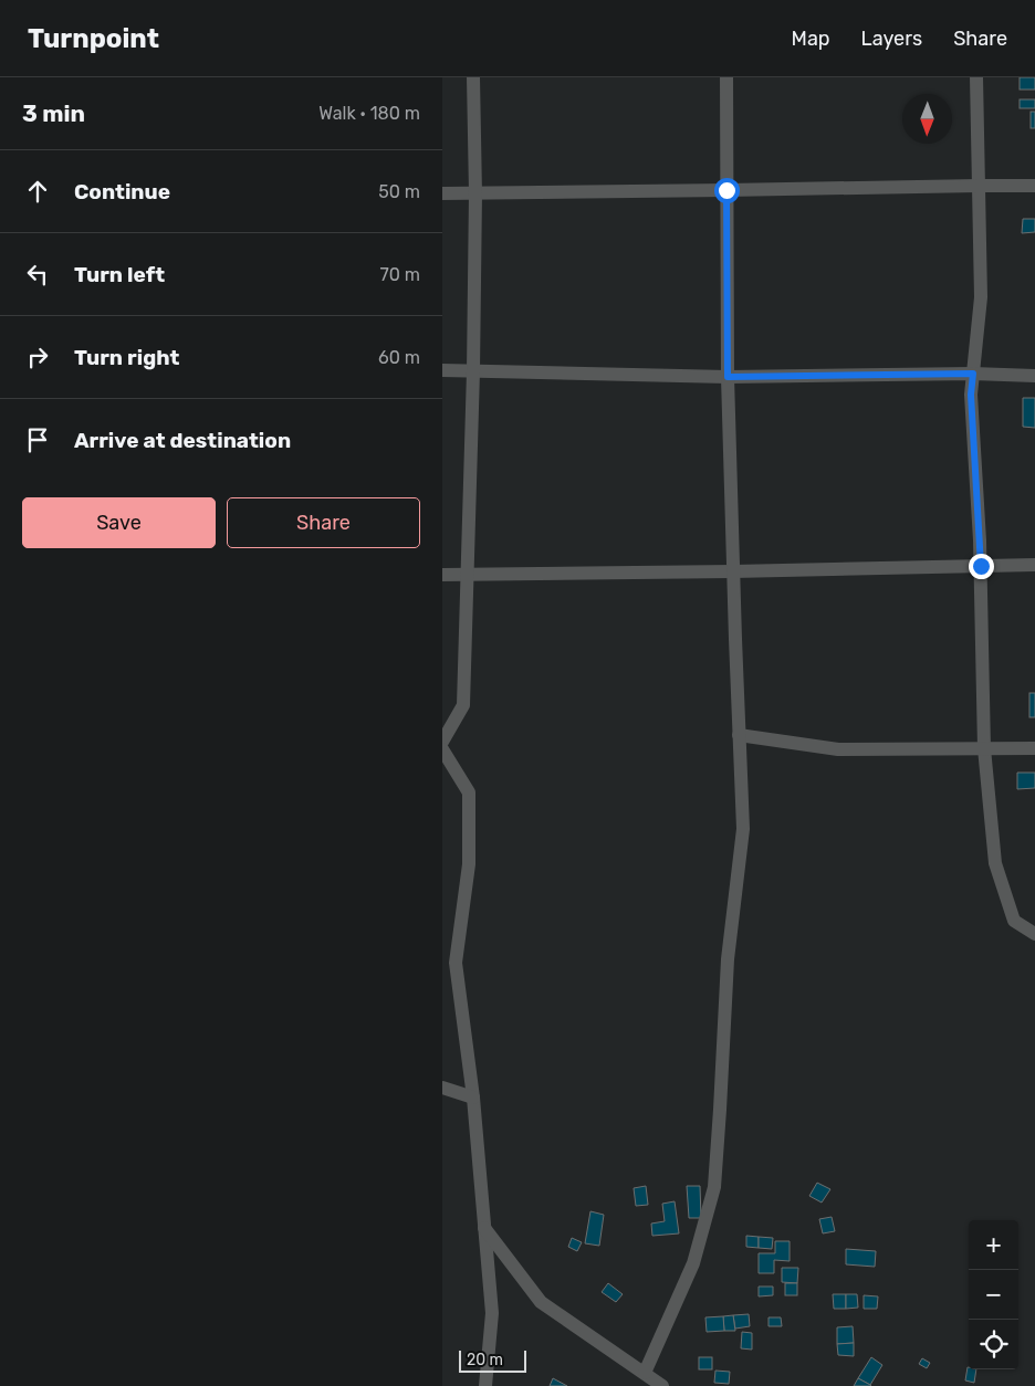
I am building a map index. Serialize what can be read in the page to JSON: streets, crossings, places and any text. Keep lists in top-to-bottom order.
{
  "scale_bar": "20 m",
  "north": "bottom",
  "page": {
    "header": "Turnpoint",
    "nav": ["Map", "Layers", "Share"],
    "heading": ["3 min", "Walk · 180 m"],
    "list": [
      ["Continue", "50 m"],
      ["Turn left", "70 m"],
      ["Turn right", "60 m"],
      "Arrive at destination"
    ],
    "buttons": ["Save", "Share"],
    "map_buttons": ["+", "−"],
    "scale": "20 m"
  }
}
